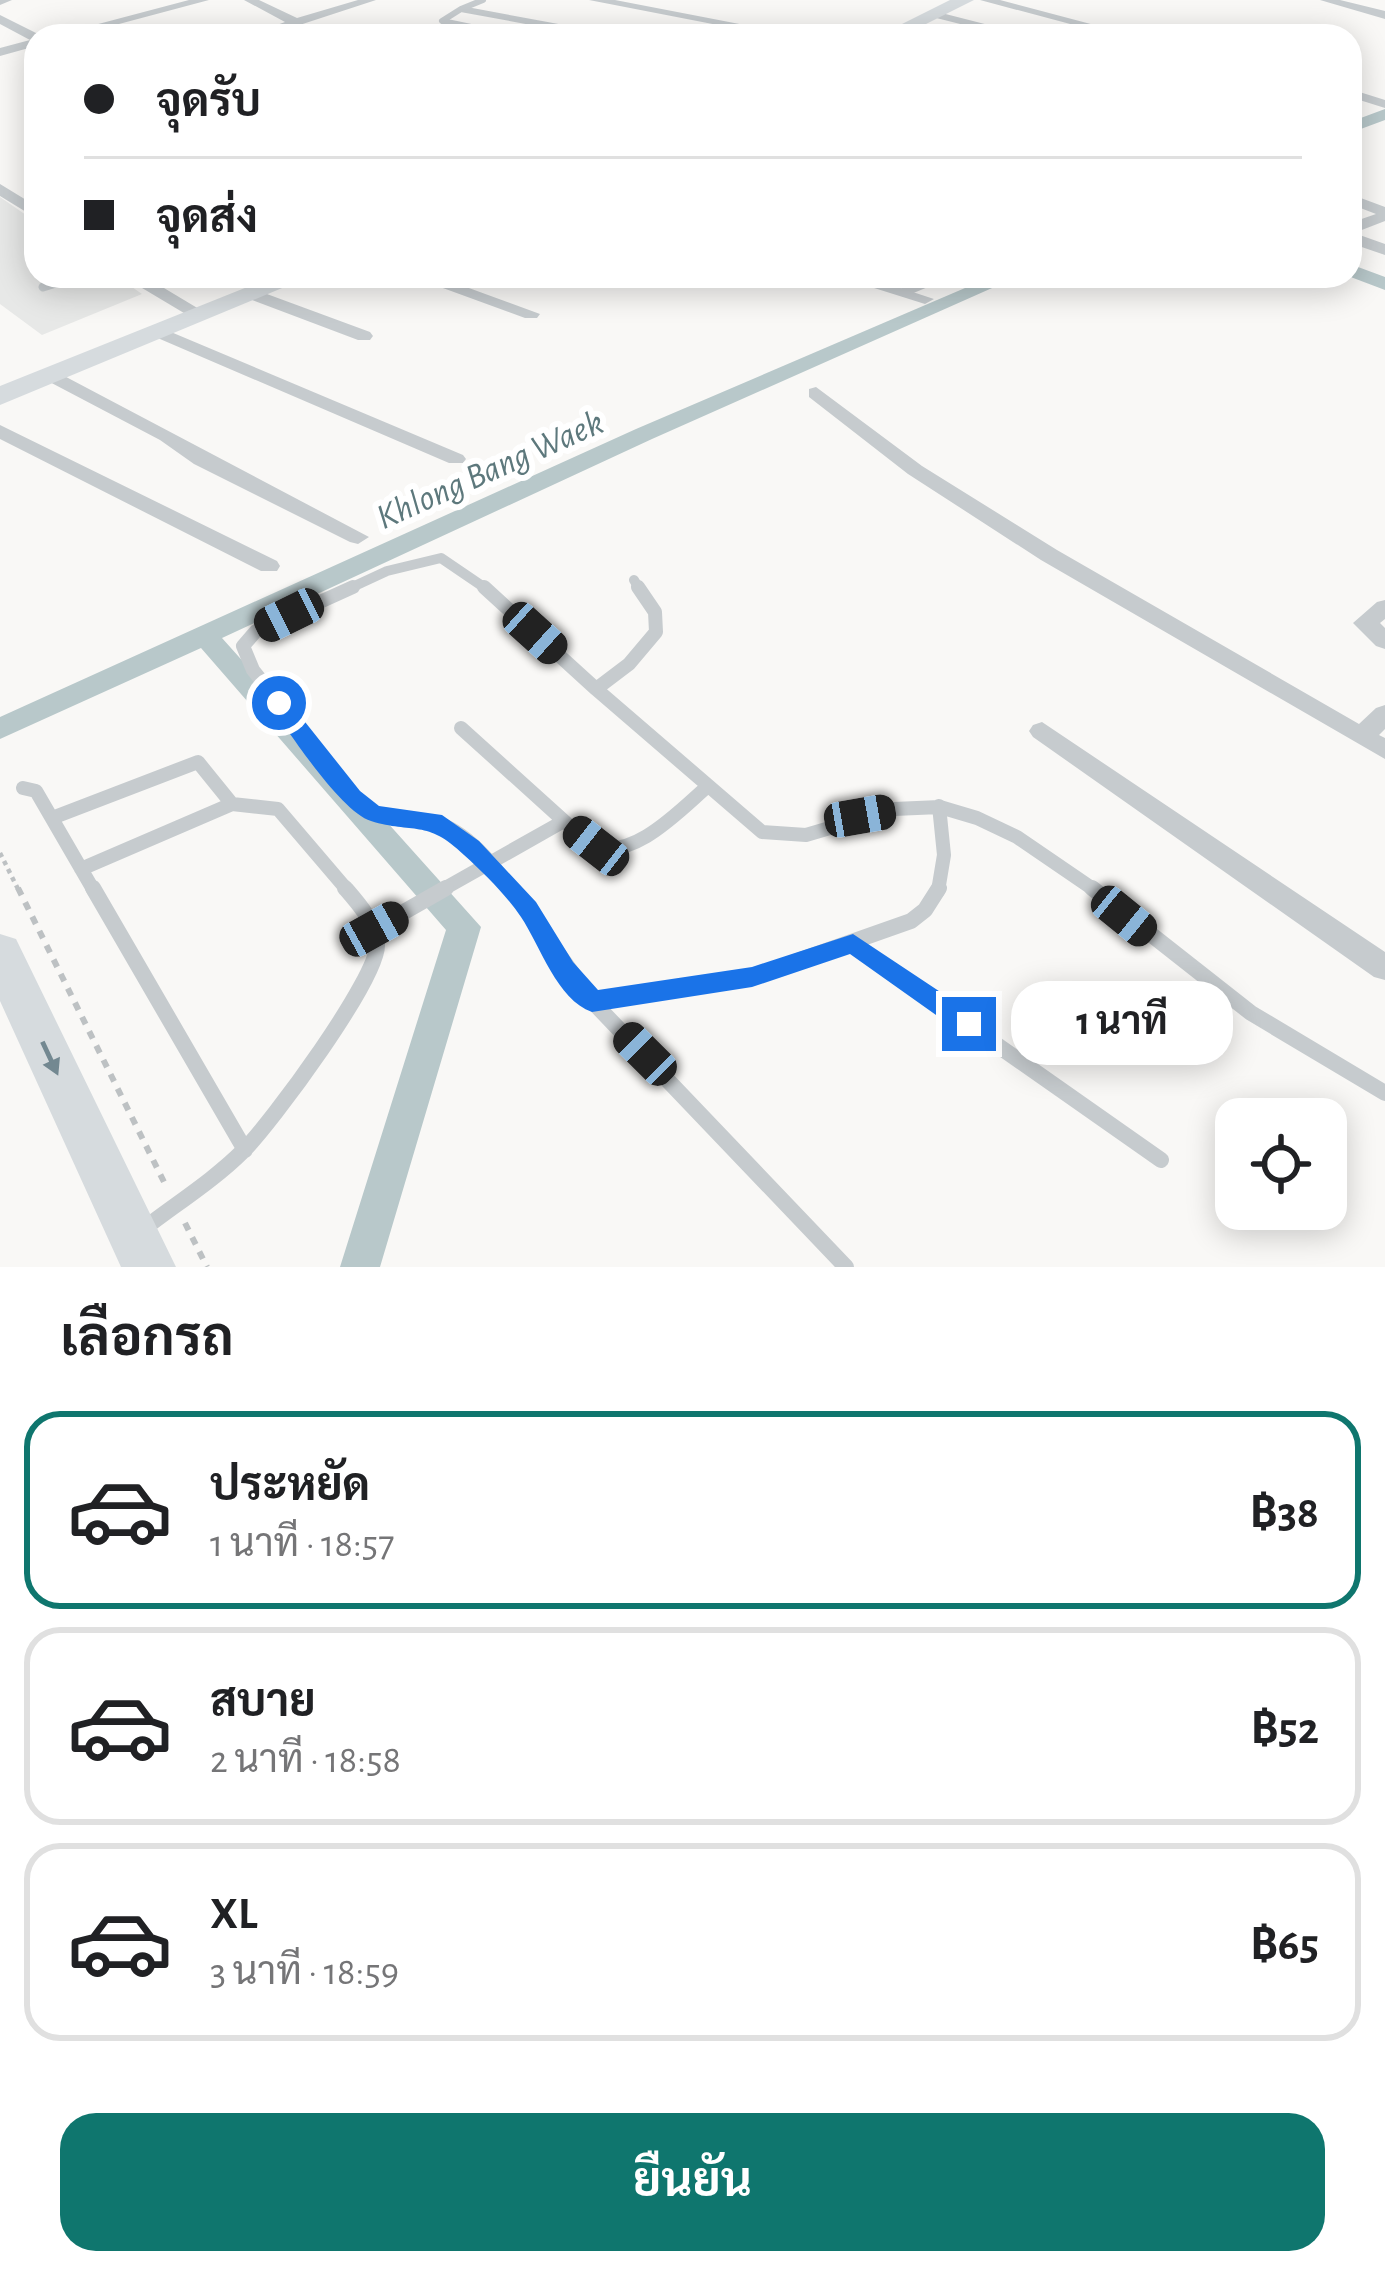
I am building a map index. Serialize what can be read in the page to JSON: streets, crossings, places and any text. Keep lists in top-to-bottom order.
{
  "water": ["Khlong Bang Waek"],
  "page": {
    "banner": ["จุดรับ", "จุดส่ง"],
    "bubble": "1 นาที",
    "heading": "เลือกรถ",
    "list": [
      {
        "name": "ประหยัด",
        "note": "1 นาที · 18:57",
        "value": "฿38"
      },
      {
        "name": "สบาย",
        "note": "2 นาที · 18:58",
        "value": "฿52"
      },
      {
        "name": "XL",
        "note": "3 นาที · 18:59",
        "value": "฿65"
      }
    ],
    "buttons": "ยืนยัน"
  }
}
